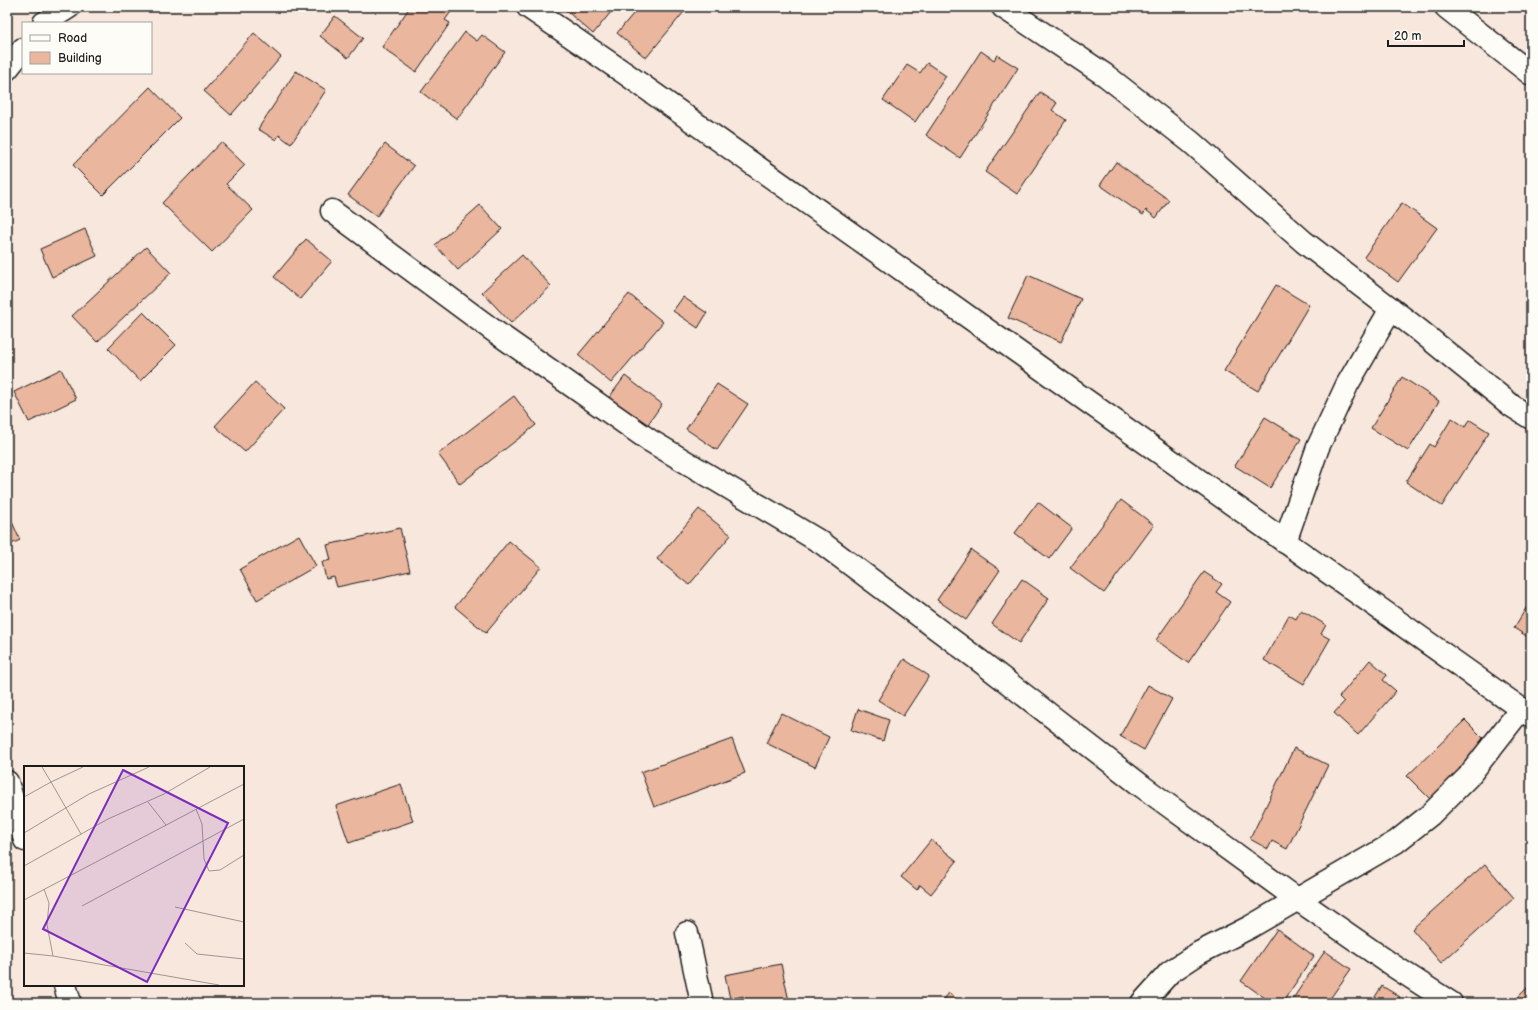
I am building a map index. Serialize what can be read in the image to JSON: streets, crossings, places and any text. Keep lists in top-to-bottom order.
{
  "legend": ["Road", "Building"],
  "scale_bar": "20 m"
}
